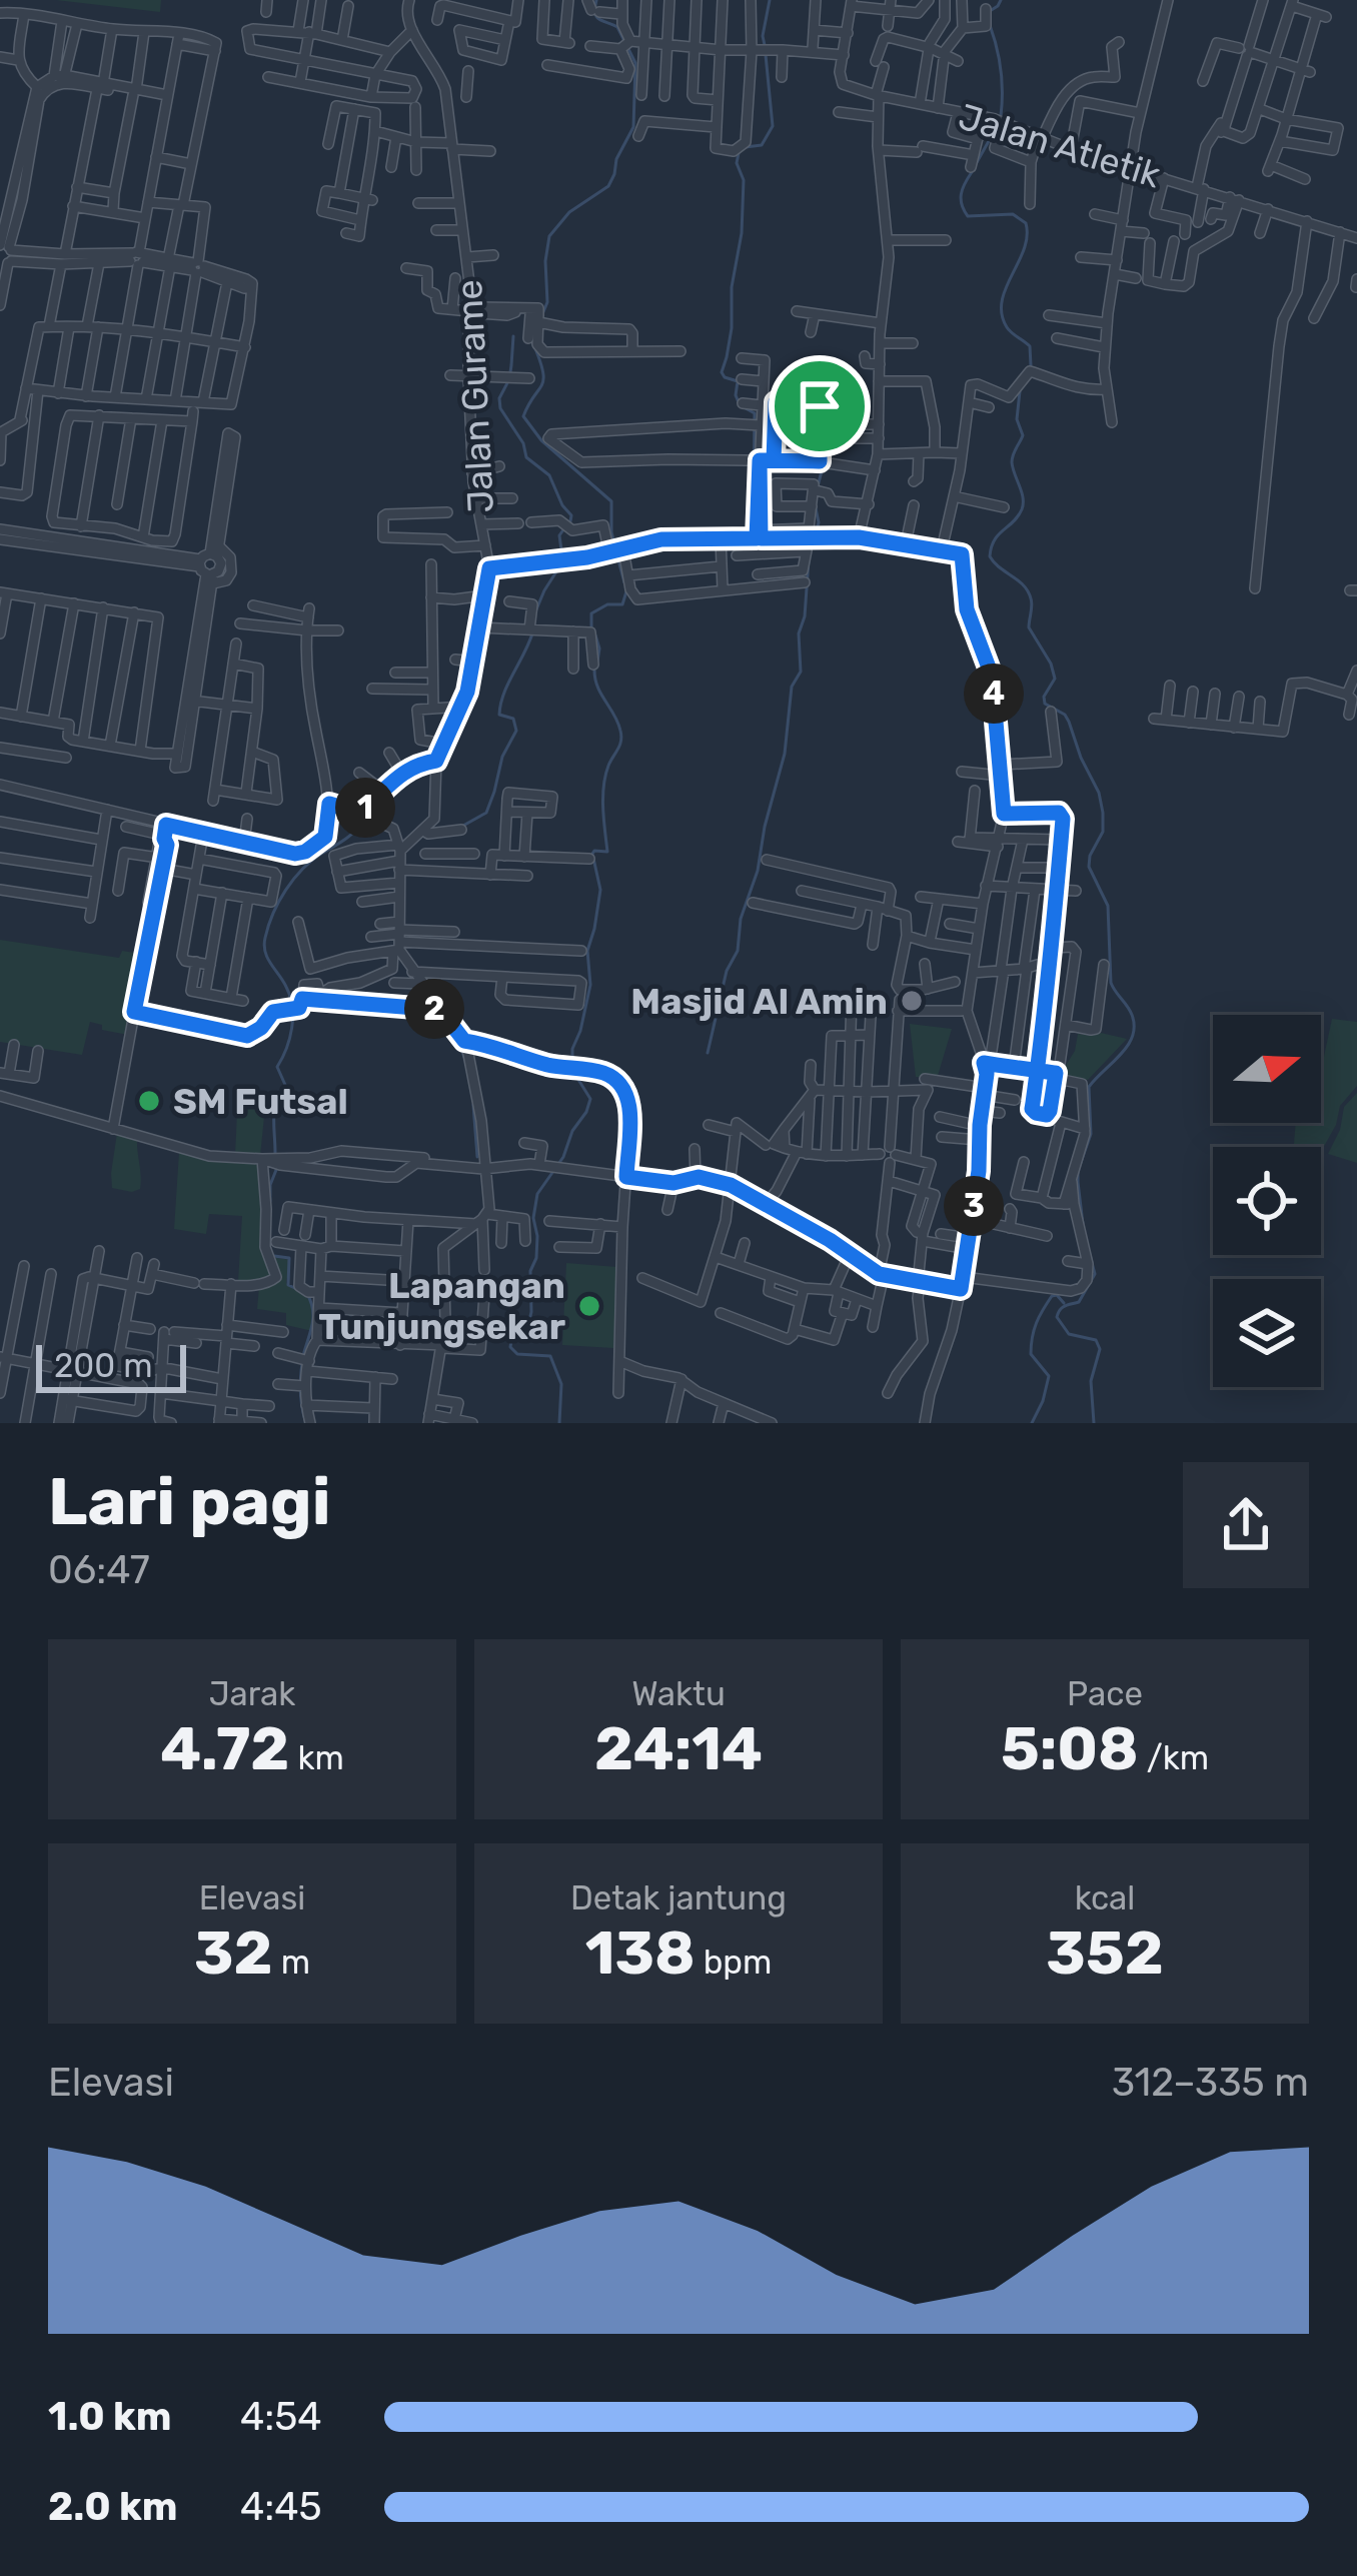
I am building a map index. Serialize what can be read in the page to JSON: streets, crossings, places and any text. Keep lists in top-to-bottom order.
{
  "streets": {
    "street": ["Jalan Atletik", "Jalan Gurame"]
  },
  "places": ["Masjid Al Amin", "SM Futsal", "Lapangan Tunjungsekar"],
  "scale_bar": "200 m",
  "north": "right",
  "page": {
    "pins": [
      "4",
      "1",
      "2",
      "3"
    ],
    "scale": "200 m",
    "heading": ["Lari pagi", "06:47"],
    "stats": [
      ["Jarak", "4.72 km"],
      ["Waktu", "24:14"],
      ["Pace", "5:08 /km"],
      ["Elevasi", "32 m"],
      ["Detak jantung", "138 bpm"],
      ["kcal", "352"]
    ],
    "chart": ["Elevasi", "312–335 m"],
    "list": [
      {
        "name": "1.0 km",
        "note": "4:54"
      },
      {
        "name": "2.0 km",
        "note": "4:45"
      }
    ]
  }
}
